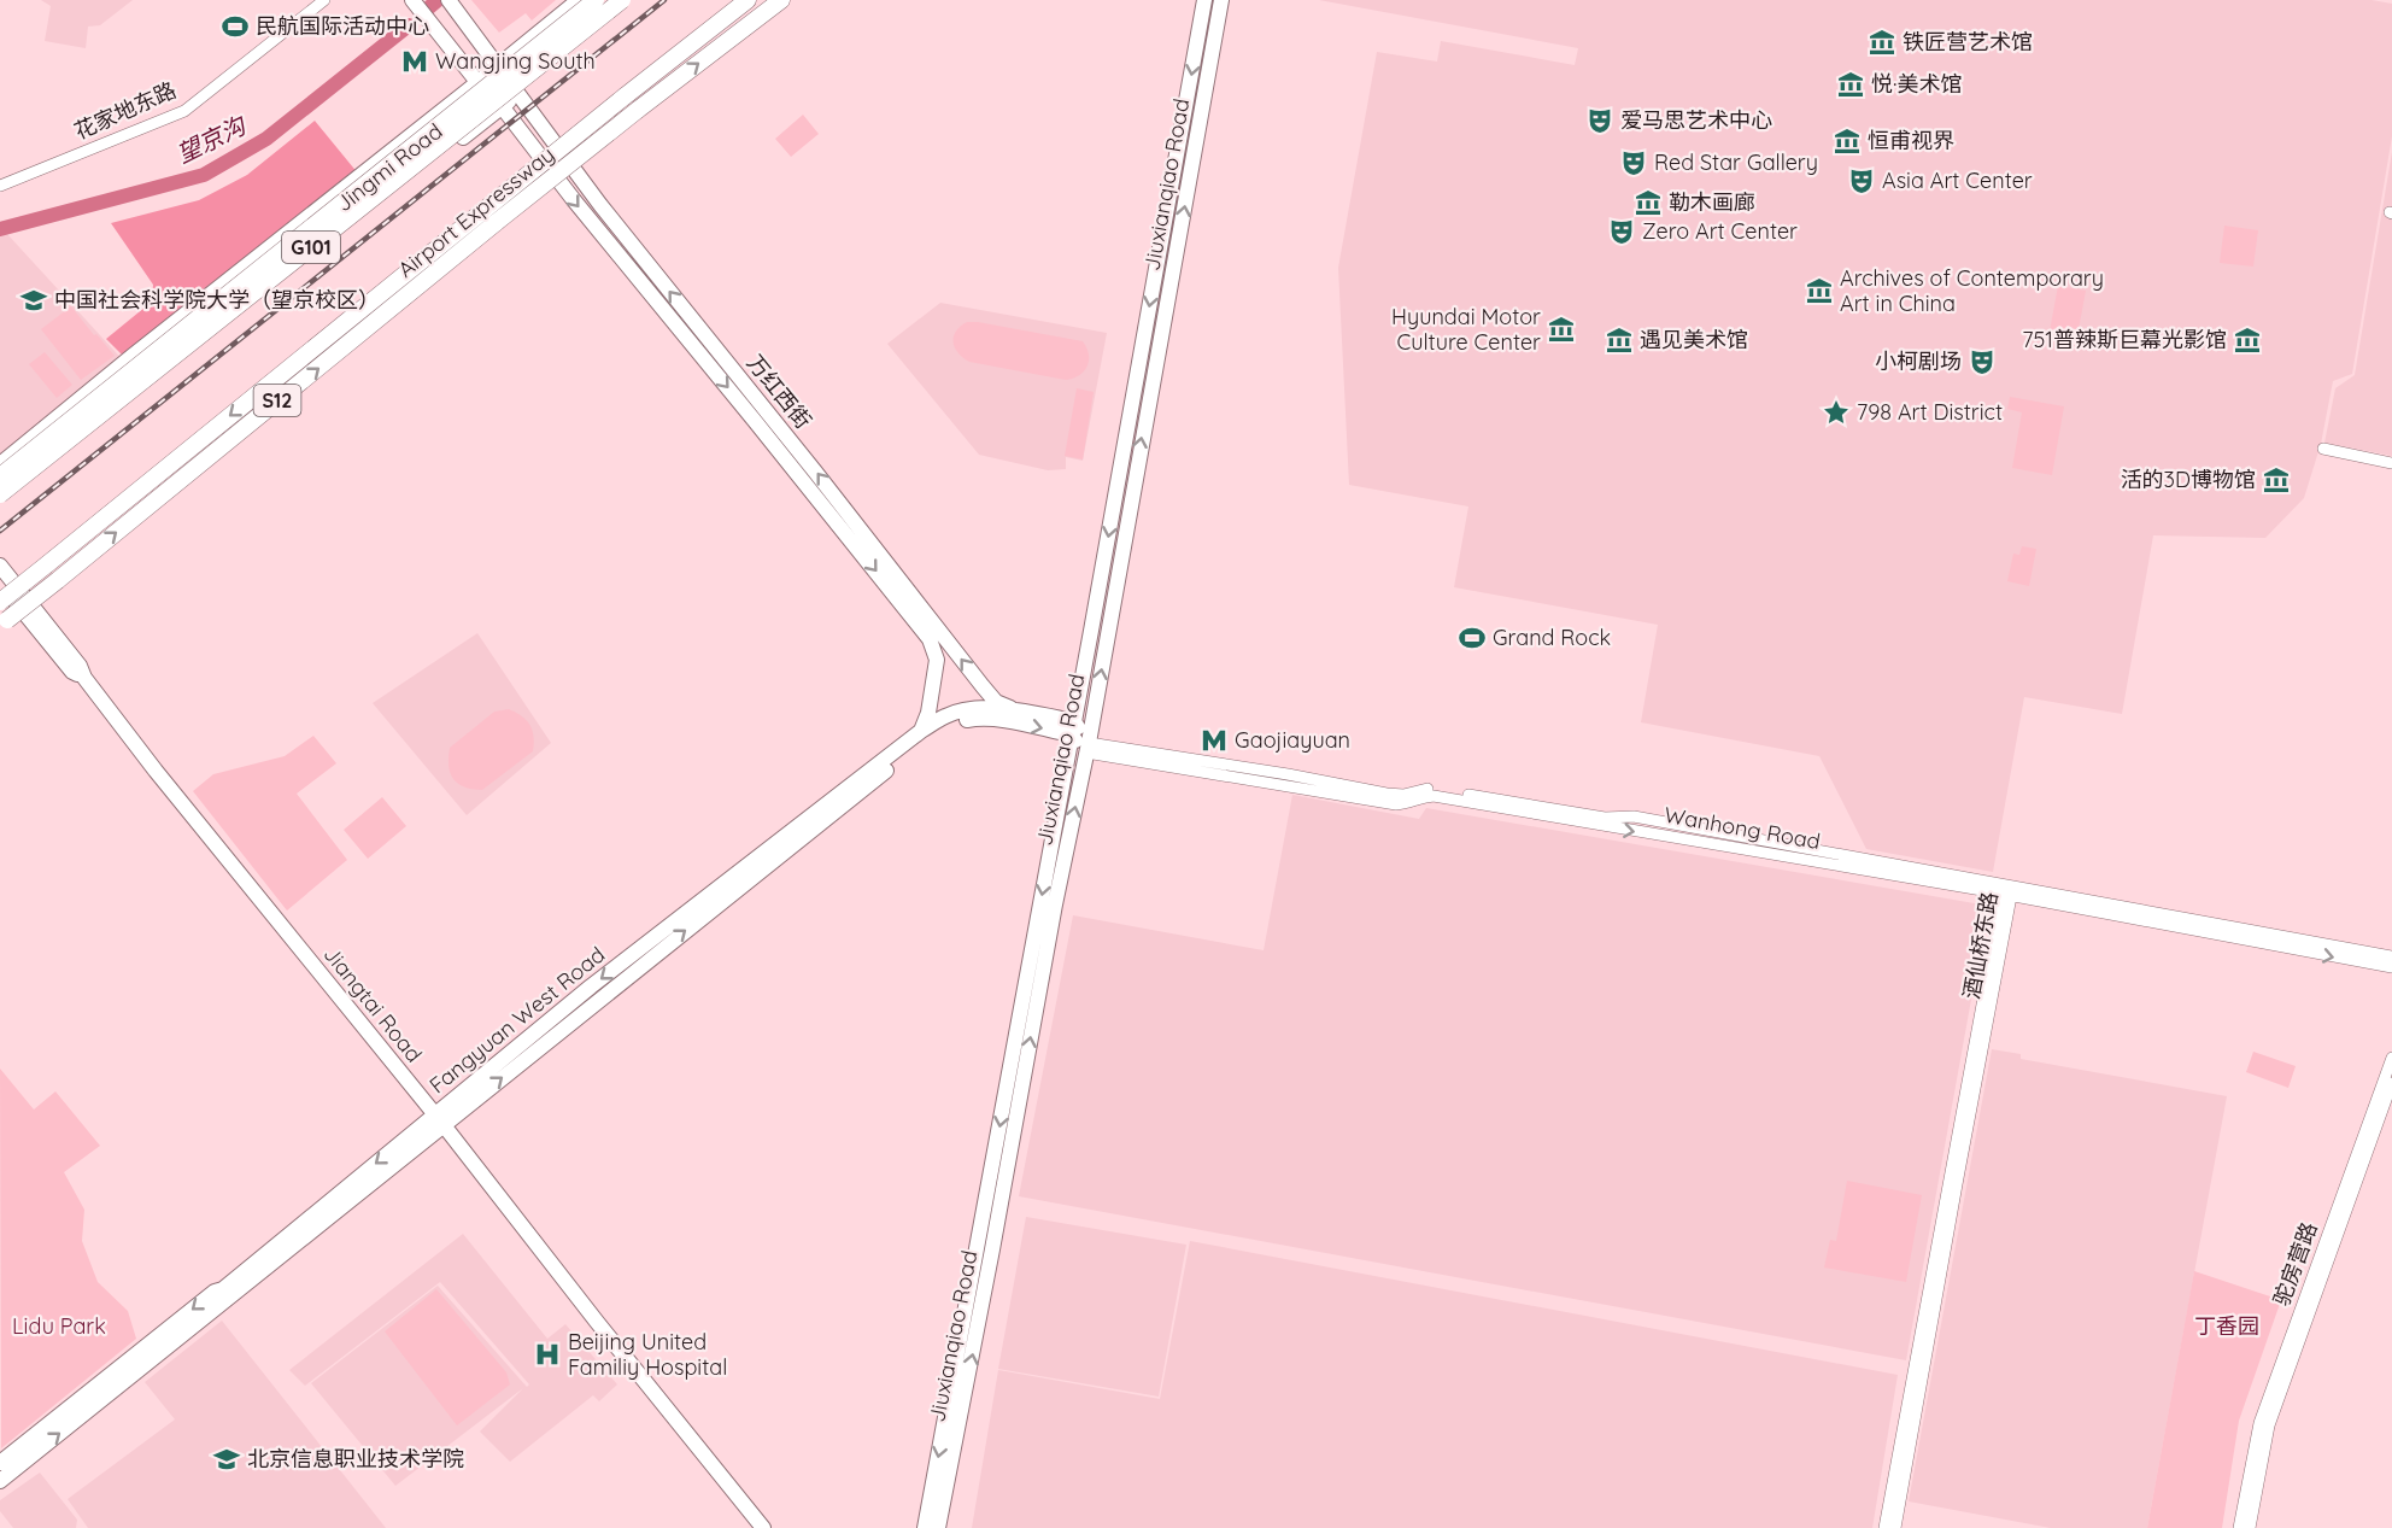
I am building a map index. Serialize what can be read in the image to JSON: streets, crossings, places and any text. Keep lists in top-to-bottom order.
{
  "streets": {
    "highway": ["Airport Expressway", "G101", "S12"],
    "main road": [
      "Jingmi Road",
      "Jiuxianqiao Road",
      "万红西街",
      "Jiangtai Road",
      "Fangyuan West Road"
    ],
    "street": [
      "花家地东路",
      "Wanhong Road",
      "酒仙桥东路",
      "驼房营路"
    ]
  },
  "crossings": [
    ["Jingmi Road", "G101"],
    ["Jingmi Road", "万红西街"],
    ["Jiuxianqiao Road", "Wanhong Road"],
    ["Jiuxianqiao Road", "Fangyuan West Road"],
    ["万红西街", "Fangyuan West Road"],
    ["Wanhong Road", "酒仙桥东路"],
    ["Jiangtai Road", "Fangyuan West Road"]
  ],
  "water": ["望京沟"],
  "parks": ["Lidu Park", "丁香园"],
  "places": {
    "sports": ["民航国际活动中心", "Grand Rock"],
    "museum": [
      "铁匠营艺术馆",
      "悦·美术馆",
      "恒甫视界",
      "勒木画廊",
      "Archives of Contemporary Art in China",
      "Hyundai Motor Culture Center",
      "遇见美术馆",
      "751普辣斯巨幕光影馆",
      "活的3D博物馆"
    ],
    "metro station": ["Wangjing South", "Gaojiayuan"],
    "theatre": [
      "爱马思艺术中心",
      "Red Star Gallery",
      "Asia Art Center",
      "Zero Art Center",
      "小柯剧场"
    ],
    "school or university": ["中国社会科学院大学（望京校区）", "北京信息职业技术学院"],
    "place": ["798 Art District"],
    "hospital": ["Beijing United Familiy Hospital"]
  }
}
